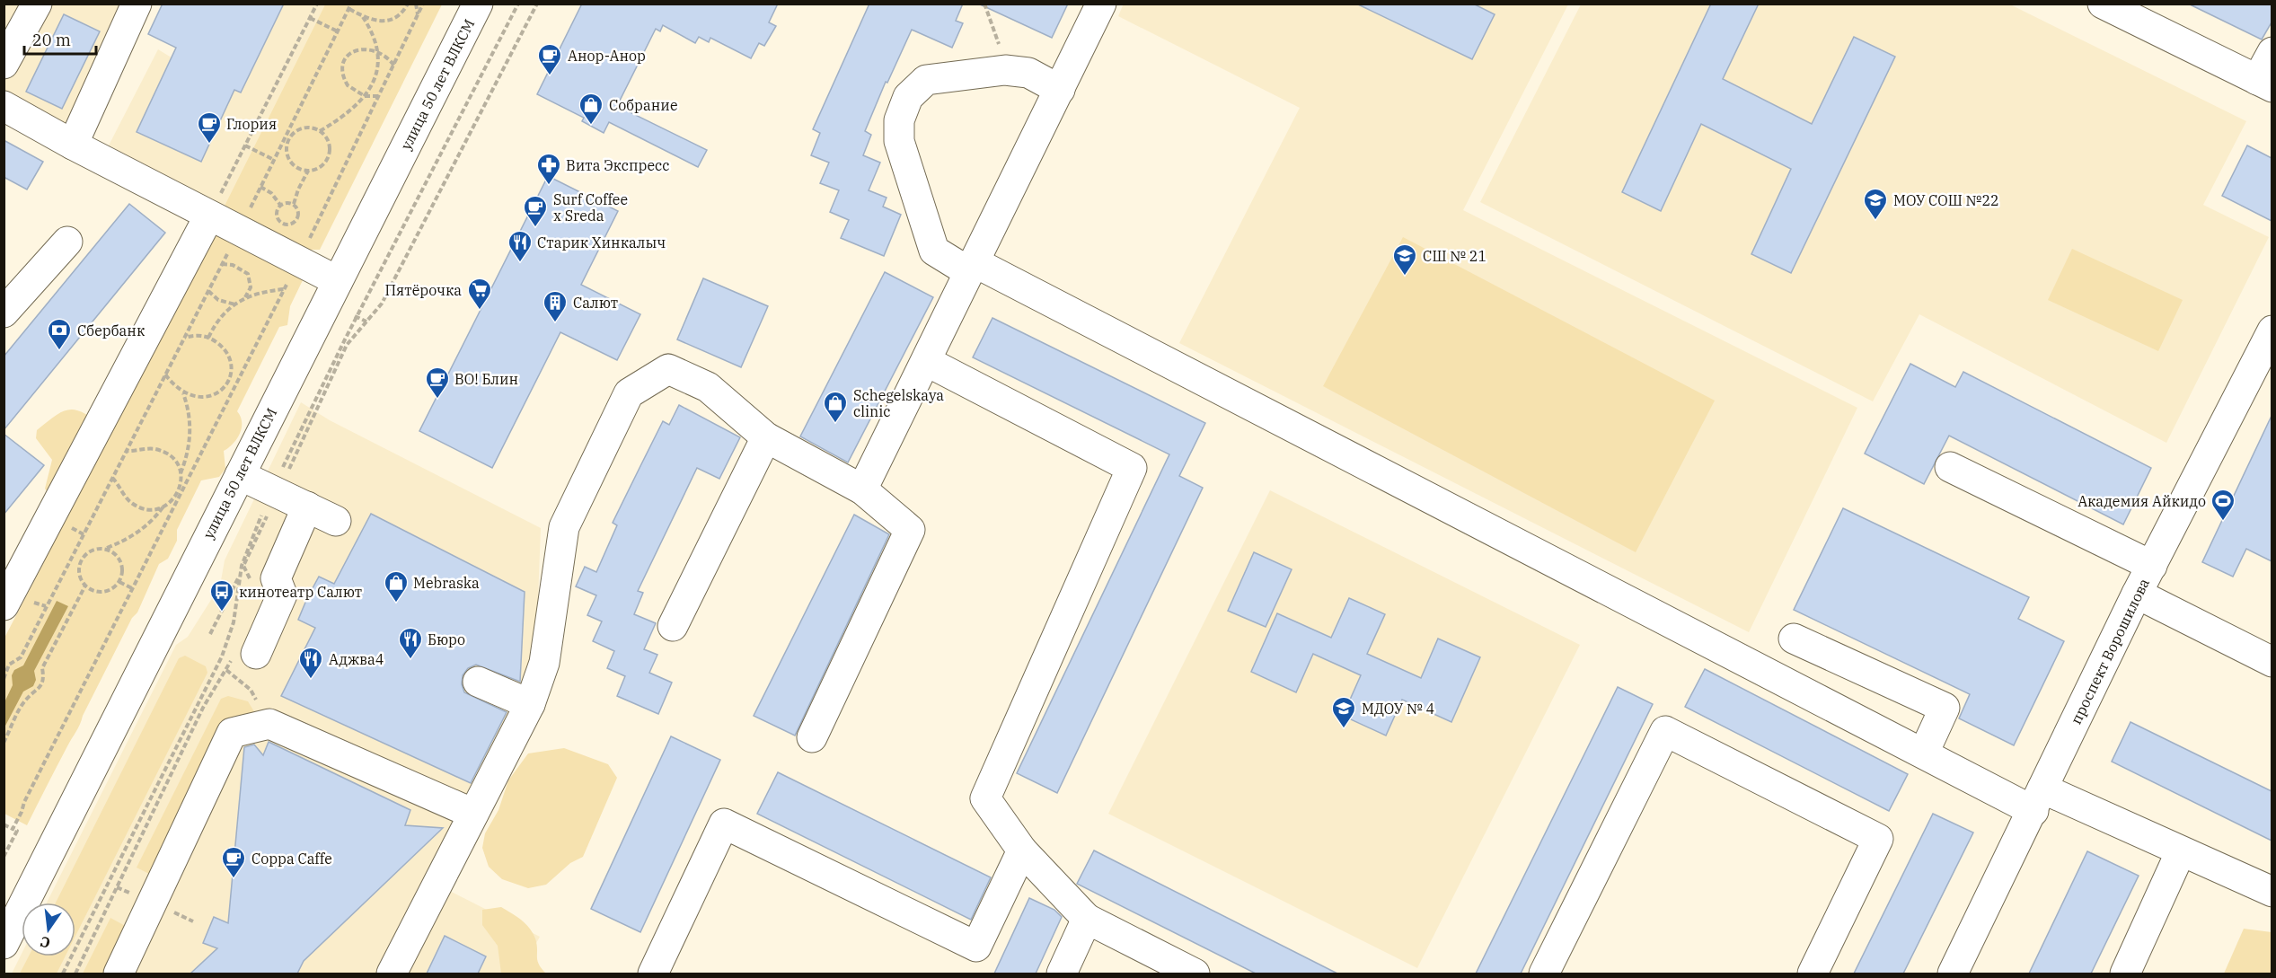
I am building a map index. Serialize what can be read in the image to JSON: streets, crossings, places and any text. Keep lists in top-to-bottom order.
{
  "streets": {
    "street": ["улица 50 лет ВЛКСМ", "проспект Ворошилова"]
  },
  "places": {
    "cafe": [
      "Анор-Анор",
      "Глория",
      "Surf Coffee x Sreda",
      "ВО! Блин",
      "Coppa Caffe"
    ],
    "shop": ["Собрание", "Schegelskaya clinic", "Mebraska"],
    "pharmacy": ["Вита Экспресс"],
    "school or university": ["МОУ СОШ №22", "СШ № 21", "МДОУ № 4"],
    "restaurant": ["Старик Хинкалыч", "Бюро", "Аджва4"],
    "supermarket": ["Пятёрочка"],
    "building": ["Салют"],
    "bank": ["Сбербанк"],
    "sports": ["Академия Айкидо"],
    "bus stop": ["кинотеатр Салют"]
  },
  "scale_bar": "20 m",
  "north": "bottom"
}
